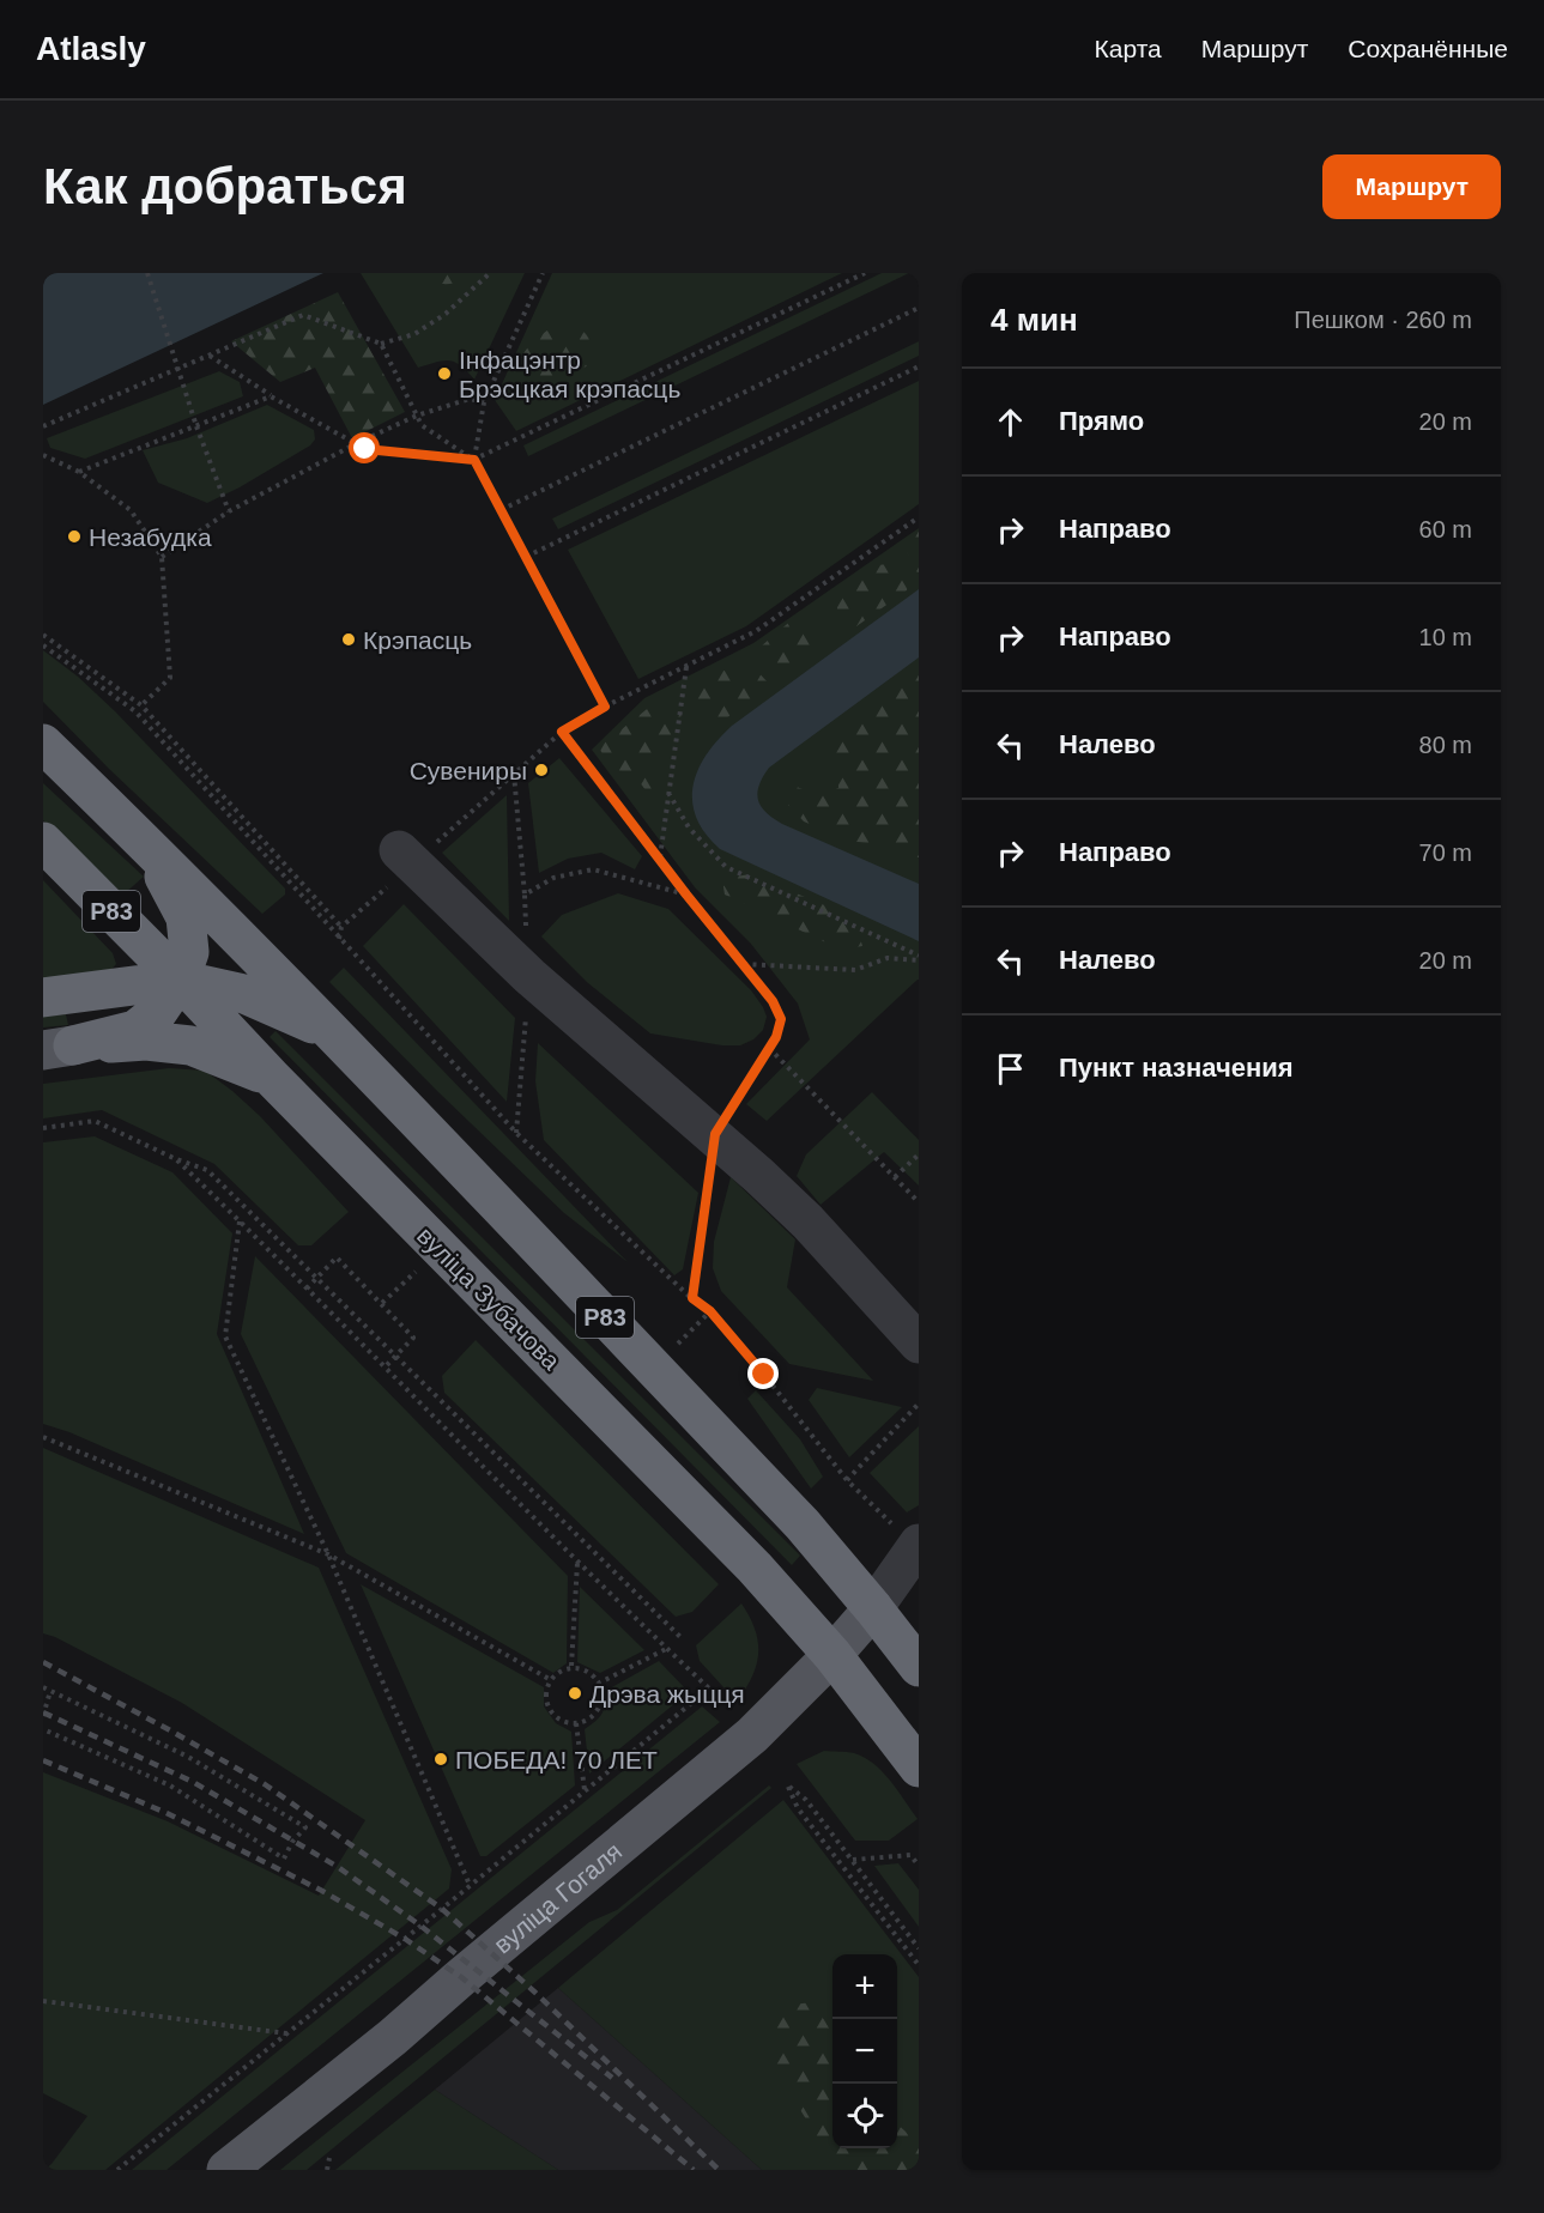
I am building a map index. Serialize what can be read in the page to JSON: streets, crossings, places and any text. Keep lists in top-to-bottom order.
{
  "streets": {
    "highway": ["Р83", "вуліца Зубачова"],
    "main road": ["вуліца Гогаля"]
  },
  "crossings": [
    ["Р83", "вуліца Гогаля"],
    ["вуліца Зубачова", "вуліца Гогаля"]
  ],
  "places": [
    "Інфацэнтр Брэсцкая крэпасць",
    "Незабудка",
    "Крэпасць",
    "Сувениры",
    "Дрэва жыцця",
    "ПОБЕДА! 70 ЛЕТ"
  ],
  "page": {
    "header": "Atlasly",
    "nav": ["Карта", "Маршрут", "Сохранённые"],
    "buttons": "Маршрут",
    "title": "Как добраться",
    "heading": ["4 мин", "Пешком · 260 m"],
    "list": [
      ["Прямо", "20 m"],
      ["Направо", "60 m"],
      ["Направо", "10 m"],
      ["Налево", "80 m"],
      ["Направо", "70 m"],
      ["Налево", "20 m"],
      "Пункт назначения"
    ],
    "map_buttons": ["+", "−"]
  }
}
